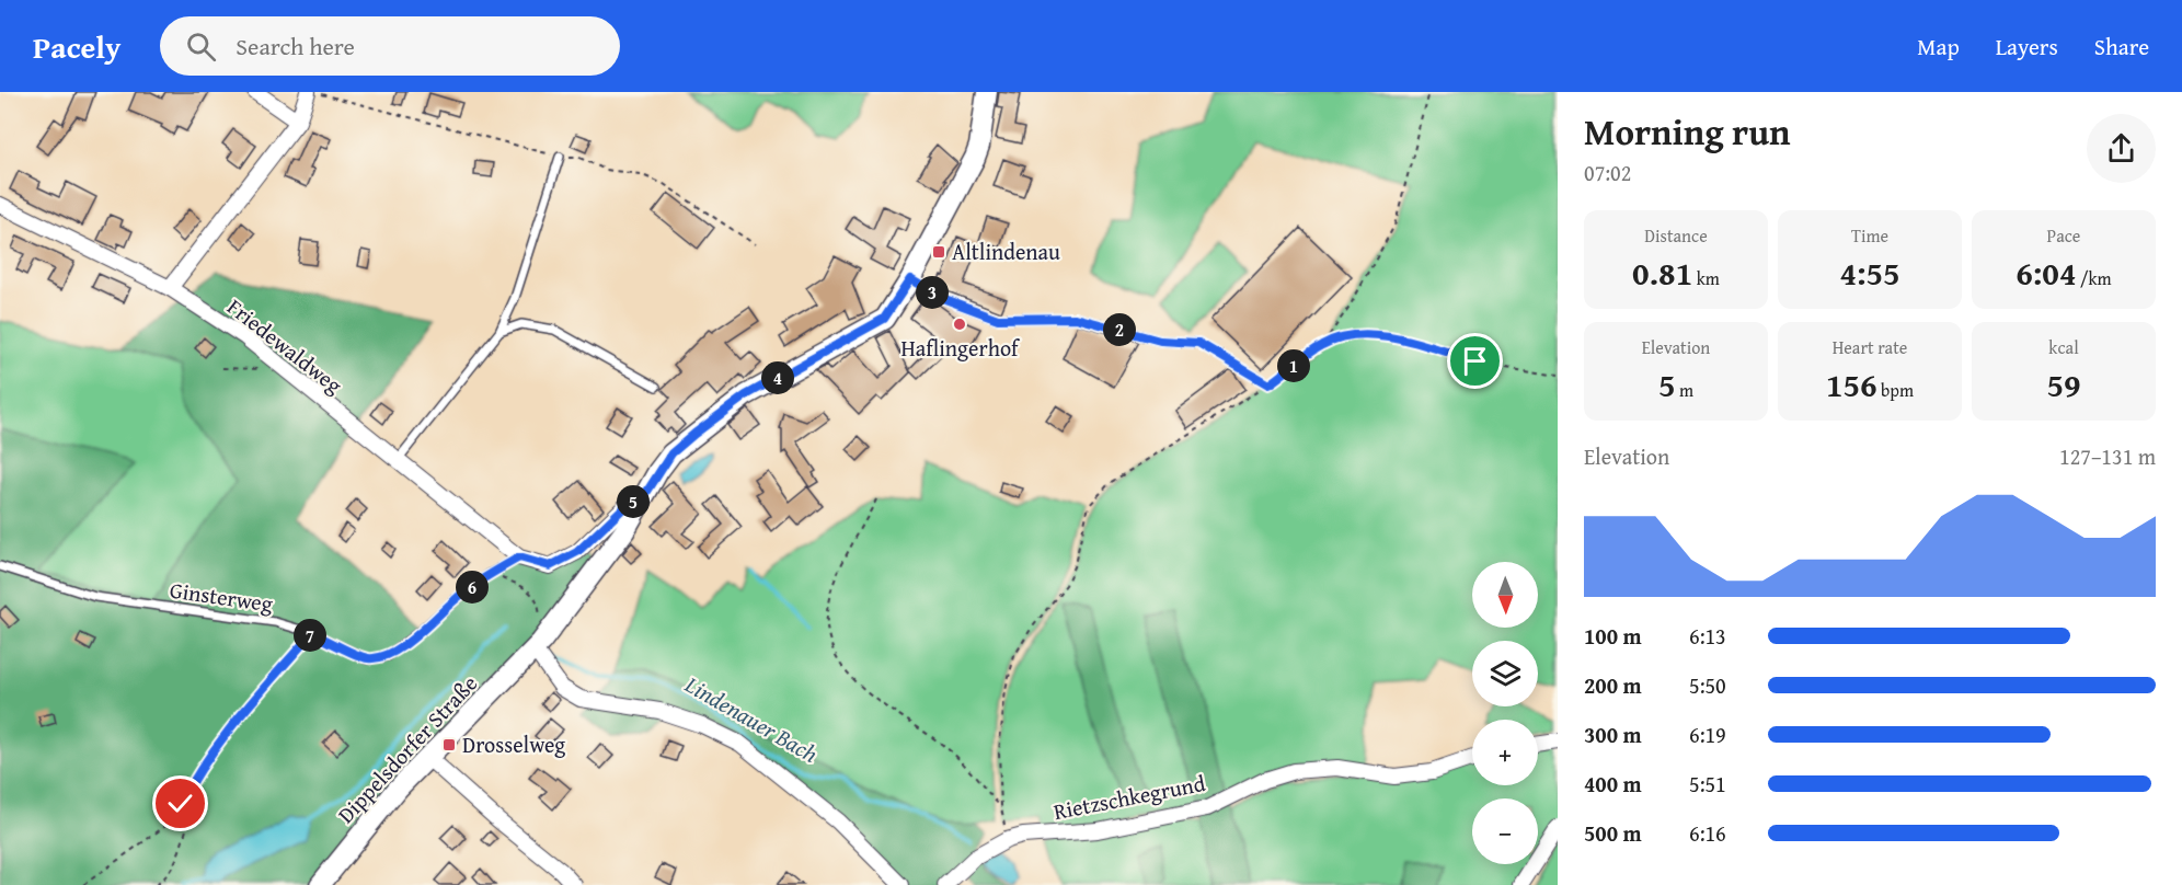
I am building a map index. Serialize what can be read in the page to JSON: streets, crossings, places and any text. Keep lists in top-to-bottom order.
{
  "streets": {
    "street": ["Friedewaldweg", "Dippelsdorfer Straße", "Rietzschkegrund"],
    "lane": ["Ginsterweg"]
  },
  "crossings": [
    ["Friedewaldweg", "Ginsterweg"]
  ],
  "water": ["Lindenauer Bach"],
  "places": {
    "transit": ["Altlindenau", "Drosselweg"],
    "other": ["Haflingerhof"]
  },
  "north": "bottom",
  "page": {
    "header": "Pacely",
    "search": "Search here",
    "nav": ["Map", "Layers", "Share"],
    "heading": ["Morning run", "07:02"],
    "stats": [
      ["Distance", "0.81 km"],
      ["Time", "4:55"],
      ["Pace", "6:04 /km"],
      ["Elevation", "5 m"],
      ["Heart rate", "156 bpm"],
      ["kcal", "59"]
    ],
    "pins": [
      "3",
      "2",
      "1",
      "4",
      "5",
      "6",
      "7"
    ],
    "chart": ["Elevation", "127–131 m"],
    "map_buttons": ["+", "−"],
    "list": [
      {
        "name": "100 m",
        "note": "6:13"
      },
      {
        "name": "200 m",
        "note": "5:50"
      },
      {
        "name": "300 m",
        "note": "6:19"
      },
      {
        "name": "400 m",
        "note": "5:51"
      },
      {
        "name": "500 m",
        "note": "6:16"
      }
    ]
  }
}
